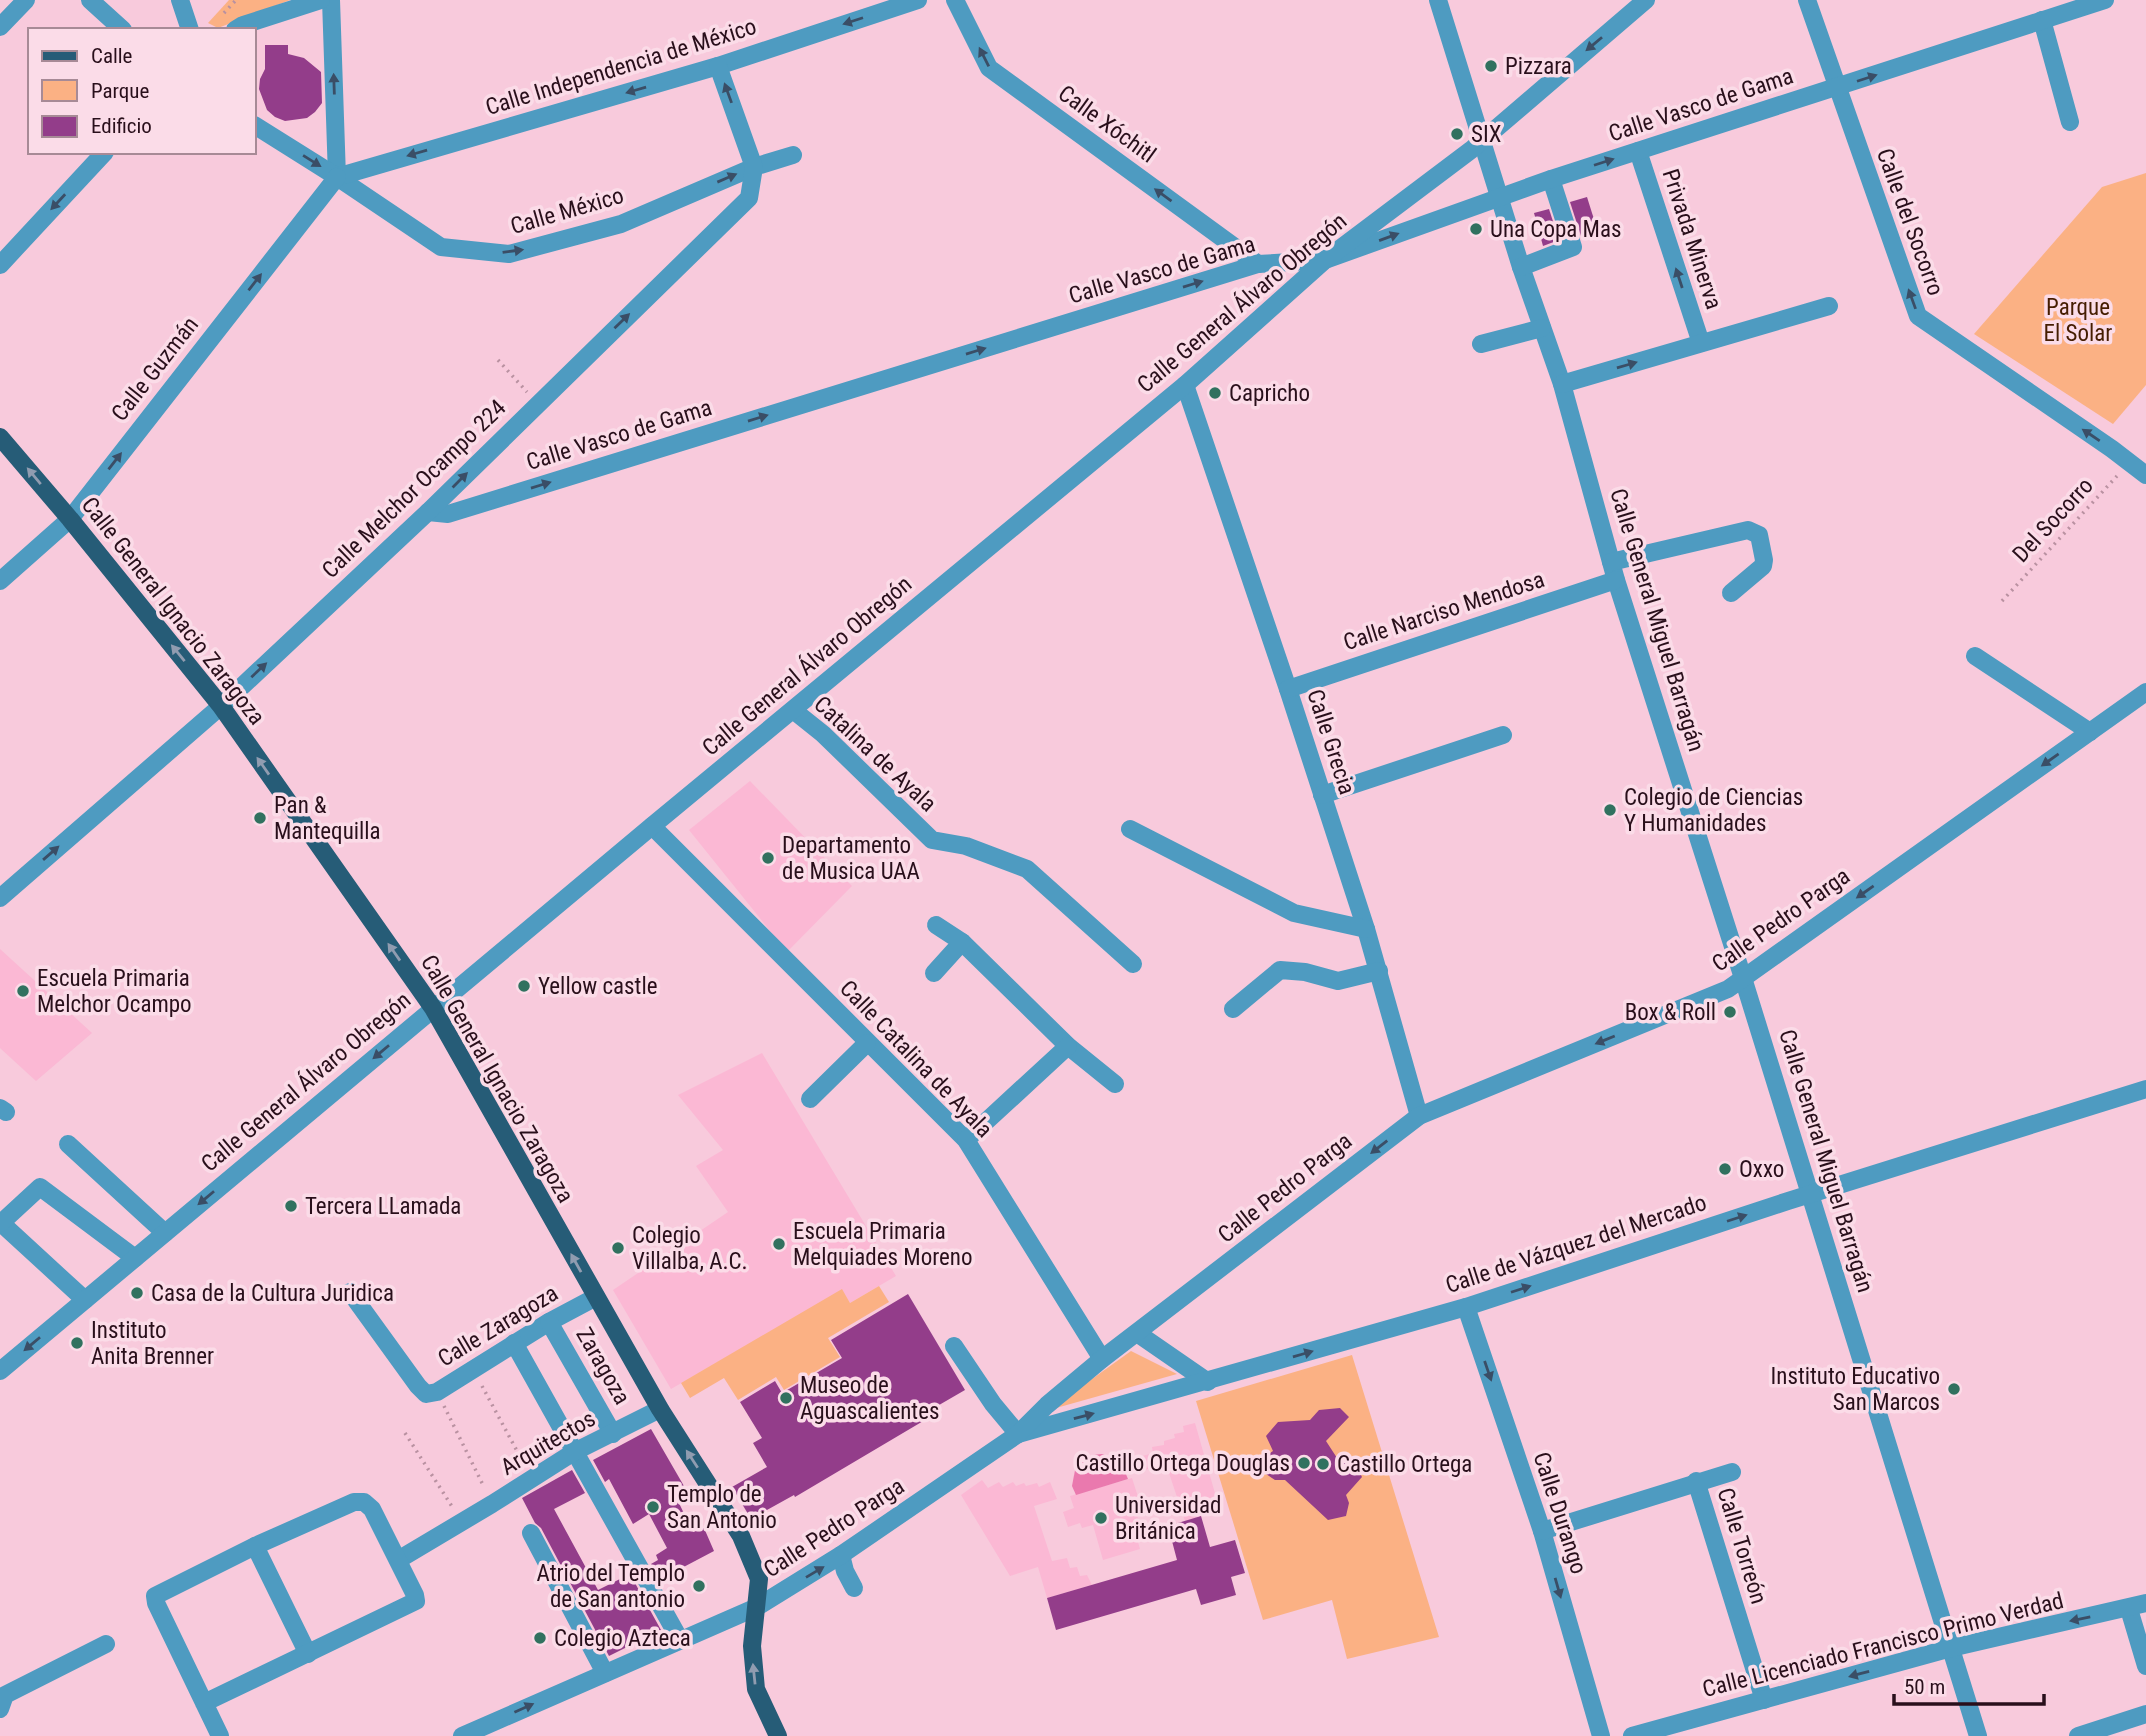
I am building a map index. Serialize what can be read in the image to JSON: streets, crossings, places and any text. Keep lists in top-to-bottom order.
{
  "streets": {
    "main road": ["Calle General Ignacio Zaragoza"],
    "street": [
      "Calle Independencia de México",
      "Calle Vasco de Gama",
      "Calle Xóchitl",
      "Calle México",
      "Calle del Socorro",
      "Privada Minerva",
      "Calle General Álvaro Obregón",
      "Calle Guzmán",
      "Calle Melchor Ocampo 224",
      "Calle Narciso Mendosa",
      "Calle General Miguel Barragán",
      "Calle Grecia",
      "Catalina de Ayala",
      "Calle Pedro Parga",
      "Calle Catalina de Ayala",
      "Calle de Vázquez del Mercado",
      "Calle Zaragoza",
      "Zaragoza",
      "Arquitectos",
      "Calle Durango",
      "Calle Torreón",
      "Calle Licenciado Francisco Primo Verdad"
    ],
    "path": ["Del Socorro"]
  },
  "crossings": [
    ["Calle Independencia de México", "Calle México"],
    ["Calle Independencia de México", "Calle Guzmán"],
    ["Calle Vasco de Gama", "Calle Xóchitl"],
    ["Calle Vasco de Gama", "Calle del Socorro"],
    ["Calle Vasco de Gama", "Privada Minerva"],
    ["Calle Vasco de Gama", "Calle General Álvaro Obregón"],
    ["Calle Vasco de Gama", "Calle Melchor Ocampo 224"],
    ["Calle Vasco de Gama", "Calle General Miguel Barragán"],
    ["Calle México", "Calle Guzmán"],
    ["Calle México", "Calle Melchor Ocampo 224"],
    ["Calle del Socorro", "Del Socorro"],
    ["Privada Minerva", "Calle General Miguel Barragán"],
    ["Calle General Álvaro Obregón", "Calle General Ignacio Zaragoza"],
    ["Calle General Álvaro Obregón", "Calle General Miguel Barragán"],
    ["Calle General Álvaro Obregón", "Calle Grecia"],
    ["Calle General Álvaro Obregón", "Catalina de Ayala"],
    ["Calle General Álvaro Obregón", "Calle Catalina de Ayala"],
    ["Calle Guzmán", "Calle General Ignacio Zaragoza"],
    ["Calle Melchor Ocampo 224", "Calle General Ignacio Zaragoza"],
    ["Calle General Ignacio Zaragoza", "Calle Pedro Parga"],
    ["Calle General Ignacio Zaragoza", "Calle Zaragoza"],
    ["Calle General Ignacio Zaragoza", "Arquitectos"],
    ["Calle Narciso Mendosa", "Calle General Miguel Barragán"],
    ["Calle Narciso Mendosa", "Calle Grecia"],
    ["Calle General Miguel Barragán", "Calle Pedro Parga"],
    ["Calle General Miguel Barragán", "Calle de Vázquez del Mercado"],
    ["Calle General Miguel Barragán", "Calle Licenciado Francisco Primo Verdad"],
    ["Calle Grecia", "Calle Pedro Parga"],
    ["Calle Pedro Parga", "Calle Catalina de Ayala"],
    ["Calle Pedro Parga", "Calle de Vázquez del Mercado"],
    ["Calle de Vázquez del Mercado", "Calle Durango"],
    ["Calle Zaragoza", "Zaragoza"],
    ["Zaragoza", "Arquitectos"],
    ["Calle Durango", "Calle Torreón"],
    ["Calle Torreón", "Calle Licenciado Francisco Primo Verdad"]
  ],
  "one_way": [
    "Calle Independencia de México",
    "Calle Vasco de Gama",
    "Calle Xóchitl",
    "Calle México",
    "Calle del Socorro",
    "Calle Guzmán",
    "Calle Melchor Ocampo 224",
    "Calle General Ignacio Zaragoza",
    "Calle de Vázquez del Mercado",
    "Calle Durango",
    "Calle Licenciado Francisco Primo Verdad"
  ],
  "parks": ["Parque El Solar"],
  "places": [
    "Pizzara",
    "SIX",
    "Una Copa Mas",
    "Capricho",
    "Colegio de Ciencias Y Humanidades",
    "Pan & Mantequilla",
    "Departamento de Musica UAA",
    "Yellow castle",
    "Escuela Primaria Melchor Ocampo",
    "Box & Roll",
    "Oxxo",
    "Tercera LLamada",
    "Escuela Primaria Melquiades Moreno",
    "Colegio Villalba, A.C.",
    "Casa de la Cultura Juridica",
    "Instituto Anita Brenner",
    "Instituto Educativo San Marcos",
    "Museo de Aguascalientes",
    "Castillo Ortega Douglas",
    "Castillo Ortega",
    "Templo de San Antonio",
    "Universidad Británica",
    "Atrio del Templo de San antonio",
    "Colegio Azteca"
  ],
  "legend": ["Calle", "Parque", "Edificio"],
  "scale_bar": "50 m"
}
